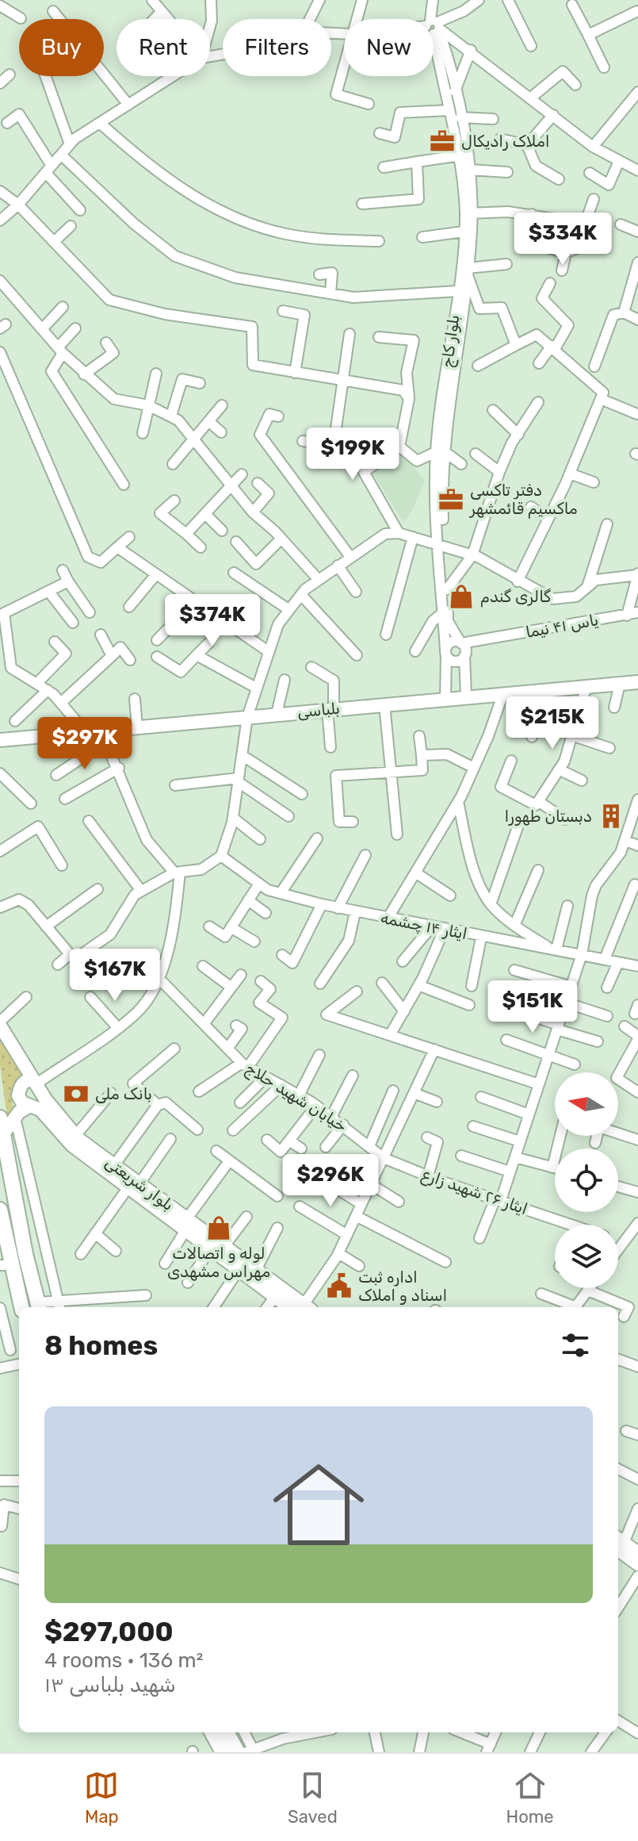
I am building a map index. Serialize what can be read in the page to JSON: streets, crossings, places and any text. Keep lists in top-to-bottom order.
{
  "streets": {
    "main road": ["بلباسی", "بلوار شریعتی"],
    "street": [
      "بلوار کاج",
      "یاس ۴۱ نیما",
      "ایثار ۱۴ چشمه",
      "خیابان شهید حلاج",
      "ایثار ۲۶ شهید زارع"
    ]
  },
  "crossings": [
    ["بلوار کاج", "یاس ۴۱ نیما"],
    ["بلوار کاج", "بلباسی"],
    ["خیابان شهید حلاج", "ایثار ۲۶ شهید زارع"]
  ],
  "places": {
    "office": ["املاک رادیکال", "دفتر تاکسی ماکسیم قائمشهر"],
    "shop": ["گالری گندم", "لوله و اتصالات مهراس مشهدی"],
    "building": ["دبستان طهورا"],
    "bank": ["بانک ملی"],
    "public building": ["اداره ثبت اسناد و املاک"]
  },
  "north": "left",
  "page": {
    "chip": [
      "Buy",
      "Rent",
      "Filters",
      "New"
    ],
    "price": [
      "$334K",
      "$199K",
      "$374K",
      "$215K",
      "$297K",
      "$167K",
      "$151K",
      "$296K"
    ],
    "heading": "8 homes",
    "list": [
      {
        "name": "$297,000",
        "note": "4 rooms · 136 m² · شهید بلباسی ١٣"
      }
    ],
    "tabs": ["Map", "Saved", "Home"]
  }
}
